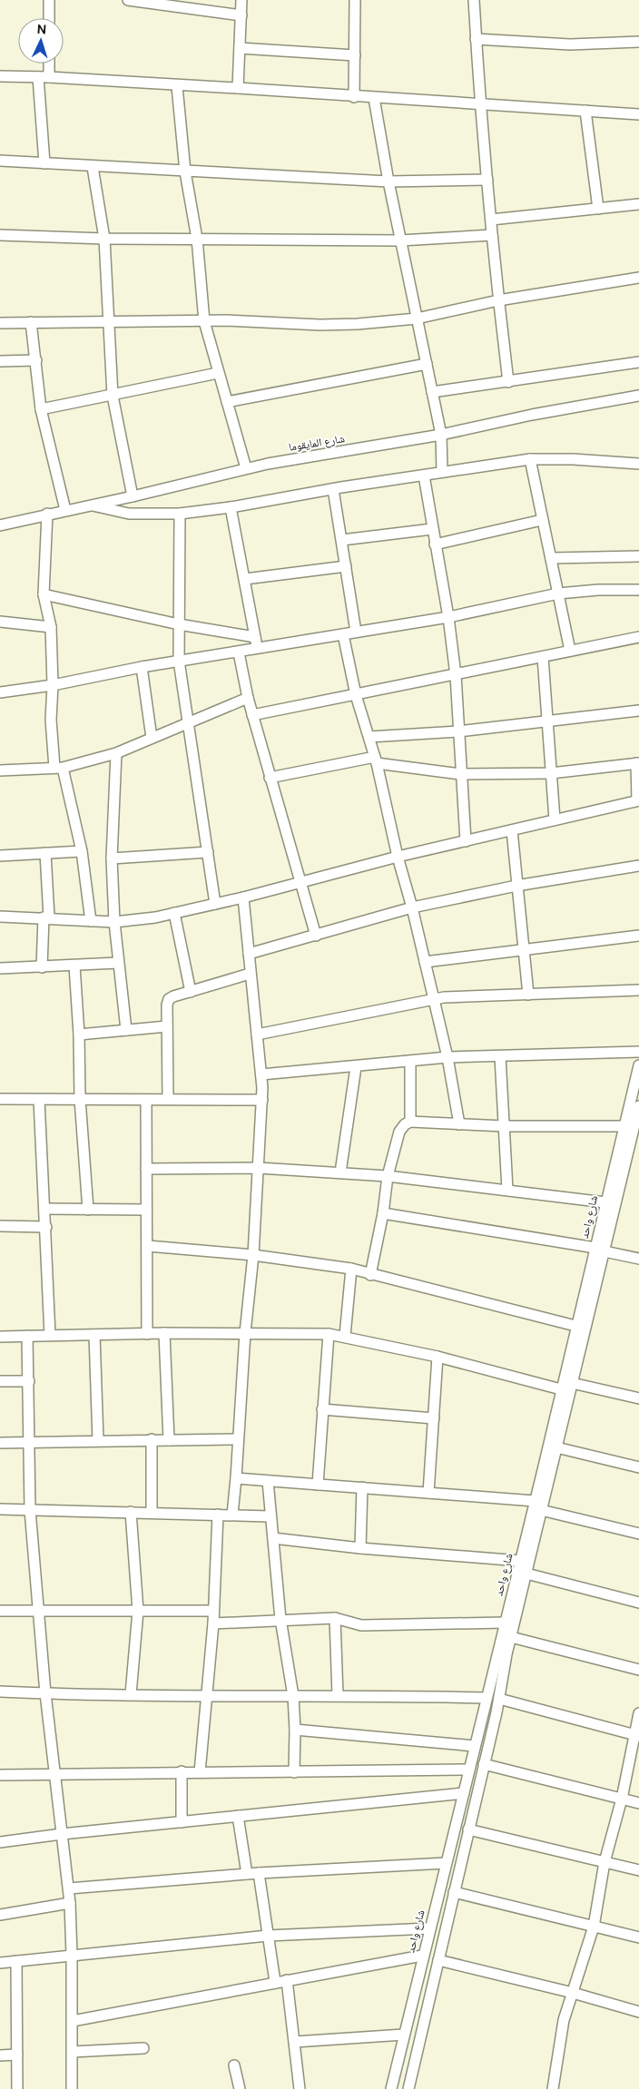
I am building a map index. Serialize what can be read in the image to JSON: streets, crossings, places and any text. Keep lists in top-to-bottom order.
{
  "streets": {
    "street": ["شارع المايقوما", "شارع واحد"]
  },
  "north": "top"
}
